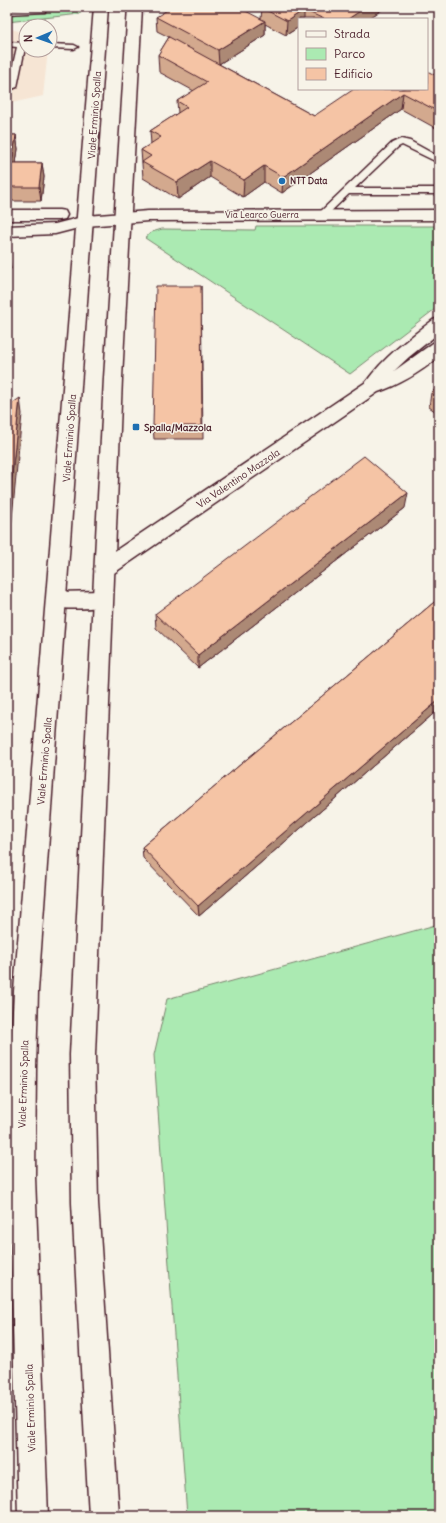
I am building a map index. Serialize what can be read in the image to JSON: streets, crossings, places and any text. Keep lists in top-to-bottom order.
{
  "streets": {
    "main road": ["Viale Erminio Spalla", "Via Learco Guerra", "Via Valentino Mazzola"]
  },
  "crossings": [
    ["Viale Erminio Spalla", "Via Learco Guerra"]
  ],
  "places": {
    "other": ["NTT Data"],
    "transit": ["Spalla/Mazzola"]
  },
  "legend": ["Strada", "Parco", "Edificio"],
  "north": "left"
}
